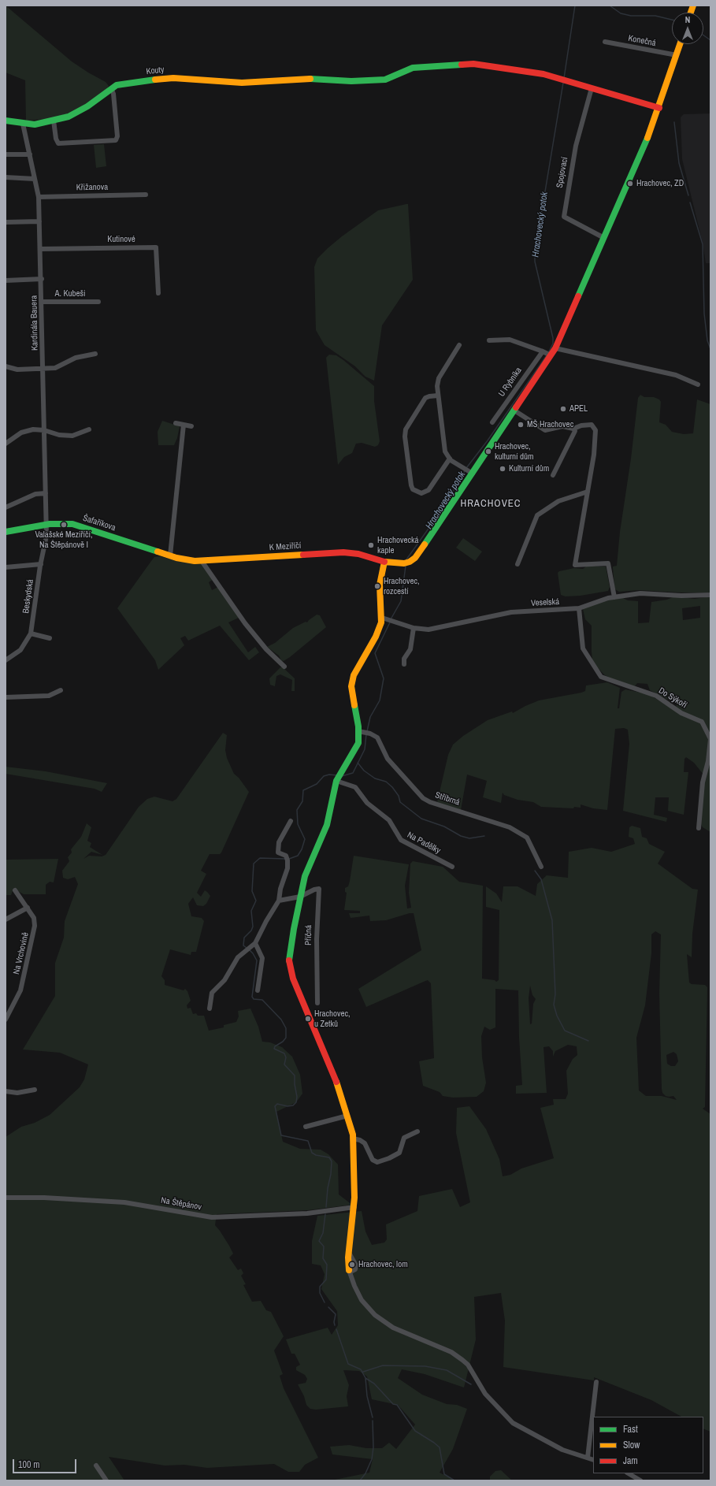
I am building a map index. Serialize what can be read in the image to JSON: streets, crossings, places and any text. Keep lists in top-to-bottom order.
{
  "streets": {
    "street": [
      "Konečná",
      "Kouty",
      "Spojovací",
      "Křižanova",
      "Kutinové",
      "A. Kubeši",
      "Kardinála Bauera",
      "U Rybníka",
      "Šafaříkova",
      "K Meziříčí",
      "Beskydská",
      "Veselská",
      "Do Sýkoří",
      "Stříbrná",
      "Na Padělky",
      "Příčná",
      "Na Vrchovině",
      "Na Štěpánov"
    ]
  },
  "crossings": [
    ["Kouty", "Spojovací"],
    ["Kouty", "Kardinála Bauera"],
    ["Křižanova", "Kardinála Bauera"],
    ["Kutinové", "Kardinála Bauera"],
    ["A. Kubeši", "Kardinála Bauera"],
    ["Kardinála Bauera", "Šafaříkova"],
    ["Kardinála Bauera", "Beskydská"],
    ["Šafaříkova", "K Meziříčí"],
    ["Šafaříkova", "Beskydská"],
    ["Veselská", "Do Sýkoří"]
  ],
  "districts": ["HRACHOVEC"],
  "water": ["Hrachovecký potok"],
  "places": [
    "Hrachovec, ZD",
    "APEL",
    "MŠ Hrachovec",
    "Hrachovec, kulturní dům",
    "Kulturní dům",
    "Valašské Meziříčí, Na Štěpánově I",
    "Hrachovecká kaple",
    "Hrachovec, rozcestí",
    "Hrachovec, u Zetků",
    "Hrachovec, lom"
  ],
  "legend": ["Fast", "Slow", "Jam"],
  "scale_bar": "100 m",
  "north": "top"
}
